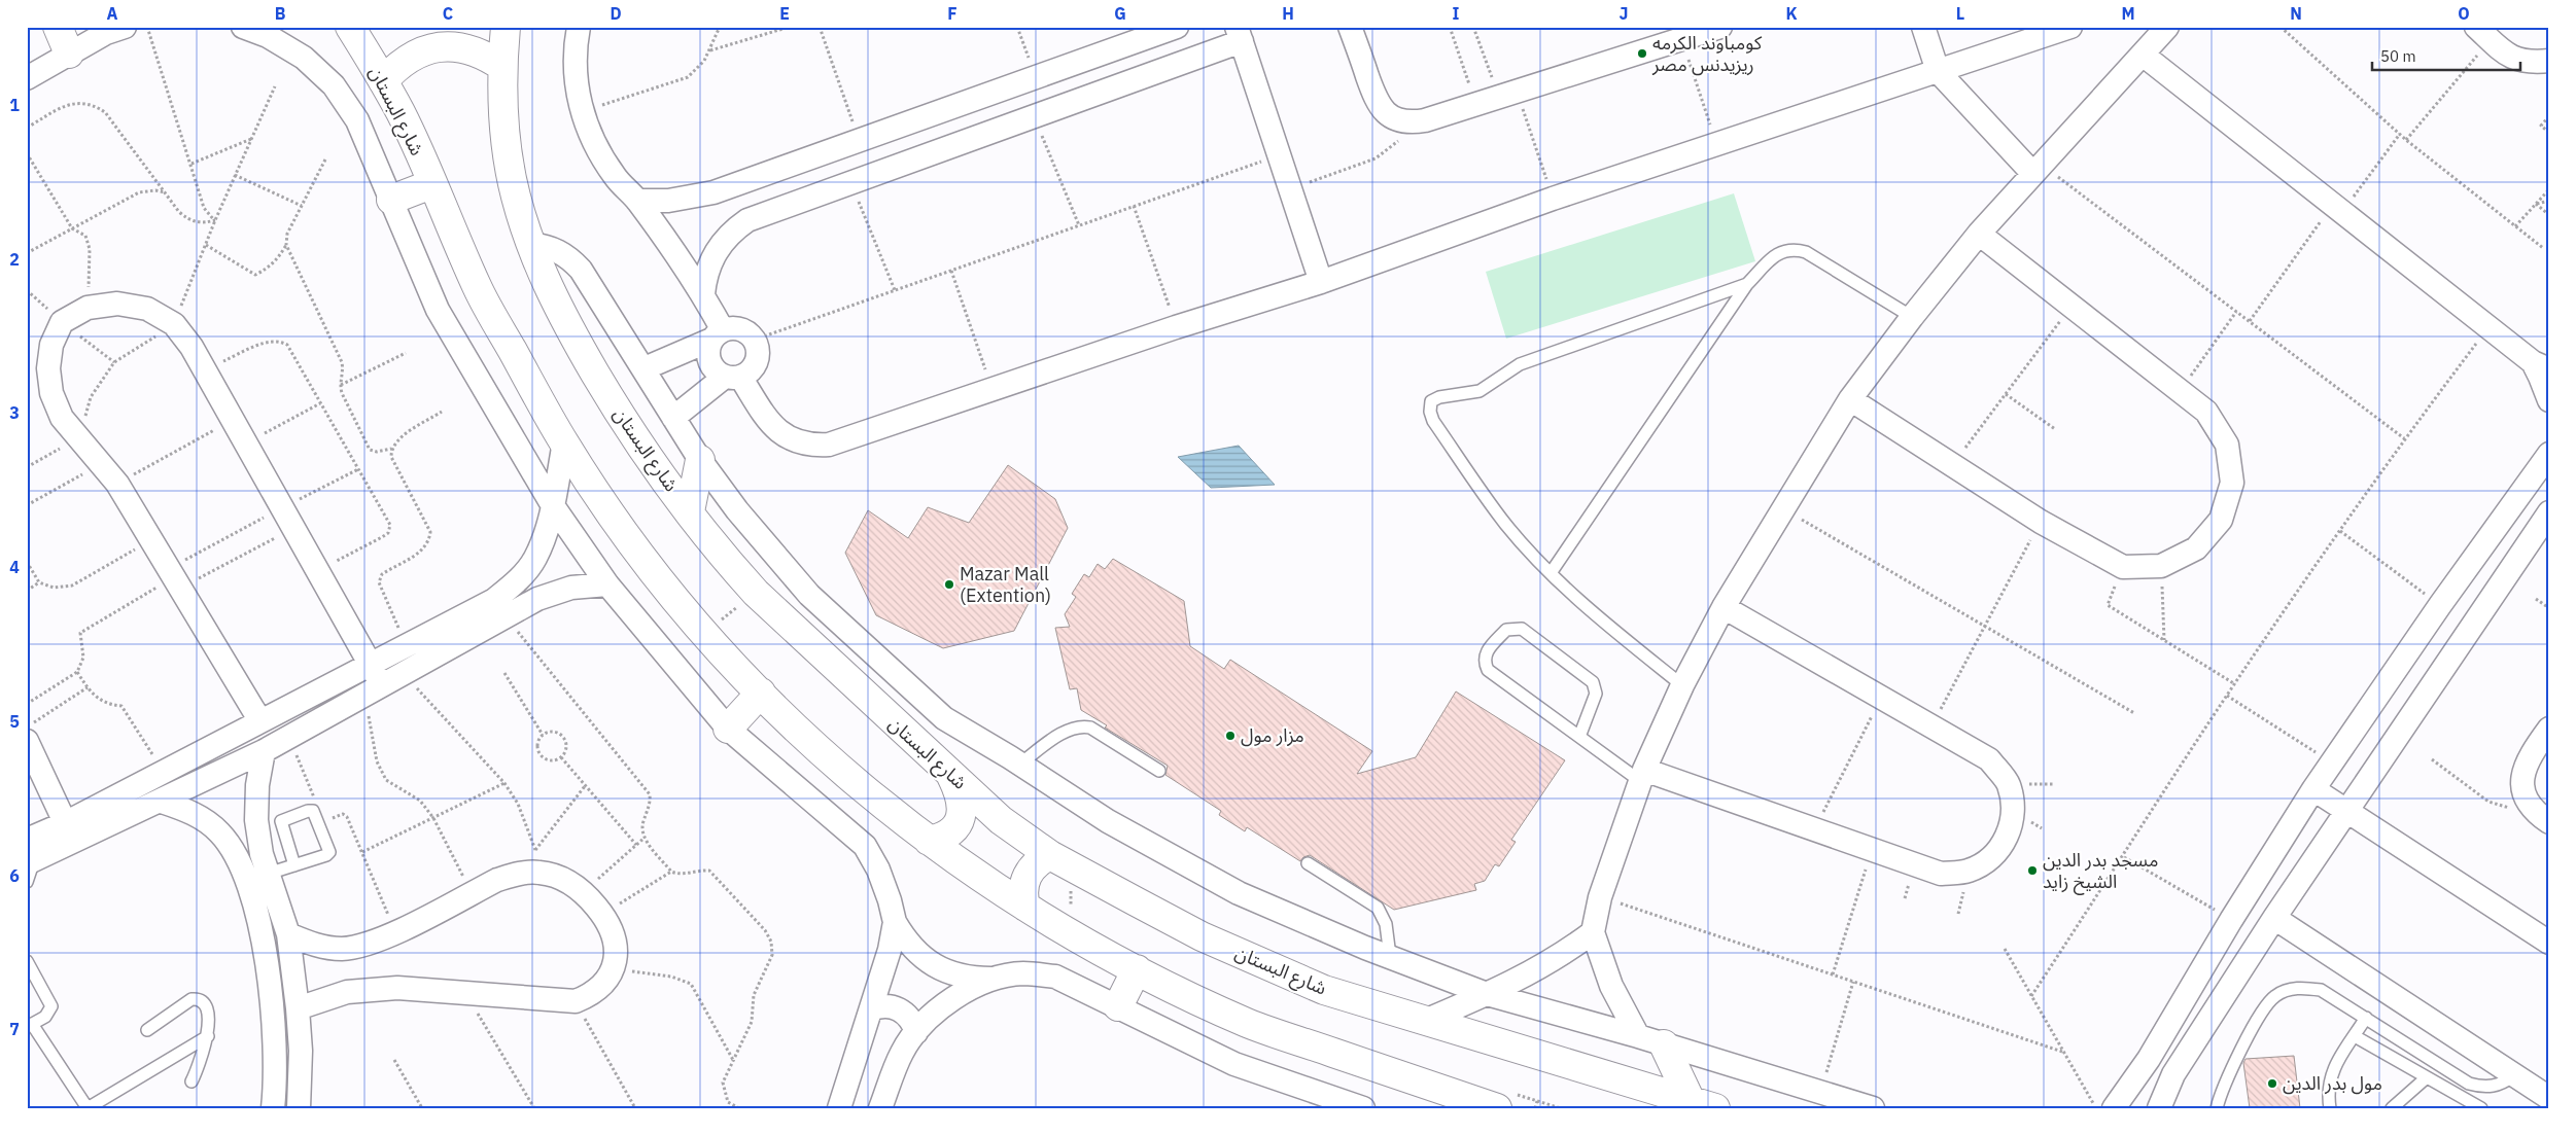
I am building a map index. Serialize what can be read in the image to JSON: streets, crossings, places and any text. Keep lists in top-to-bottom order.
{
  "streets": {
    "street": ["شارع البستان"]
  },
  "places": [
    "كومباوند الكرمه ريزيدنس مصر",
    "Mazar Mall (Extention)",
    "مزار مول",
    "مسجد بدر الدين الشيخ زايد",
    "مول بدر الدين"
  ],
  "scale_bar": "50 m",
  "grid": {
    "columns": [
      "A",
      "B",
      "C",
      "D",
      "E",
      "F",
      "G",
      "H",
      "I",
      "J",
      "K",
      "L",
      "M",
      "N",
      "O"
    ],
    "rows": [
      "1",
      "2",
      "3",
      "4",
      "5",
      "6",
      "7"
    ]
  }
}
